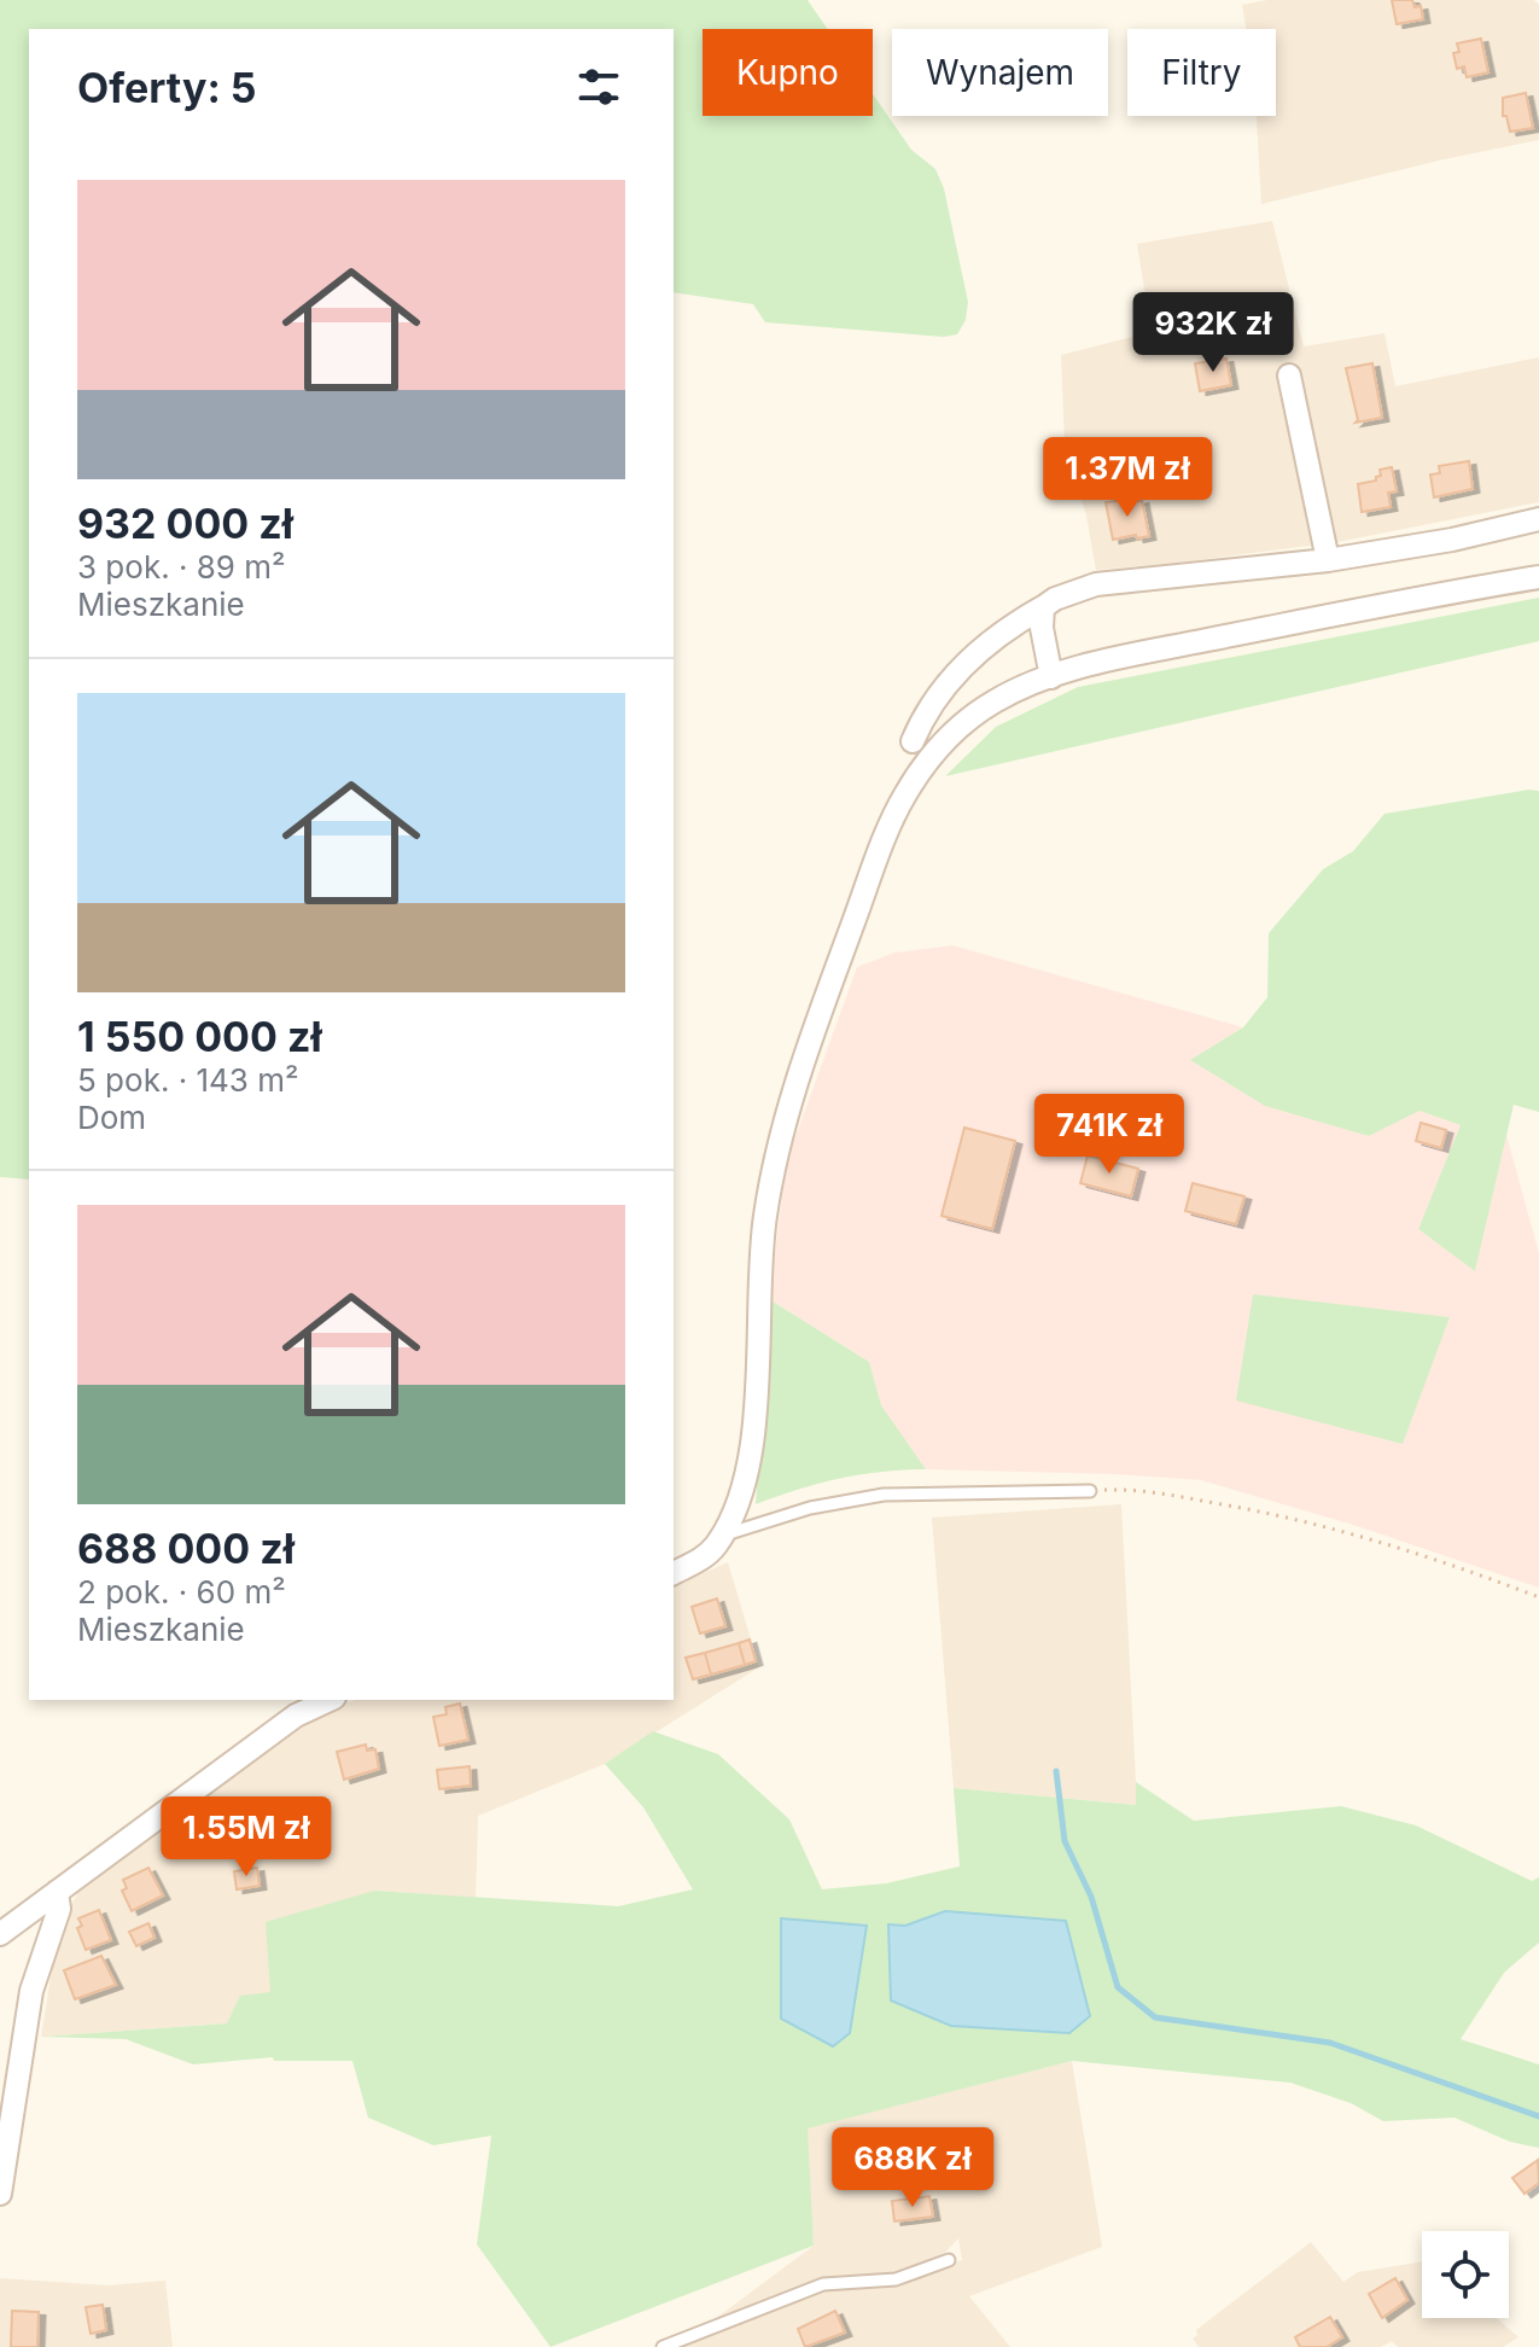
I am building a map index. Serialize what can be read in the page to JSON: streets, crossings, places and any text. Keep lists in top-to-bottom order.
{
  "page": {
    "chip": ["Kupno", "Wynajem", "Filtry"],
    "heading": "Oferty: 5",
    "list": [
      {
        "name": "932 000 zł",
        "note": "3 pok. · 89 m² · Mieszkanie"
      },
      {
        "name": "1 550 000 zł",
        "note": "5 pok. · 143 m² · Dom"
      },
      {
        "name": "688 000 zł",
        "note": "2 pok. · 60 m² · Mieszkanie"
      }
    ],
    "price": [
      "932K zł",
      "1.37M zł",
      "741K zł",
      "1.55M zł",
      "688K zł"
    ]
  }
}
